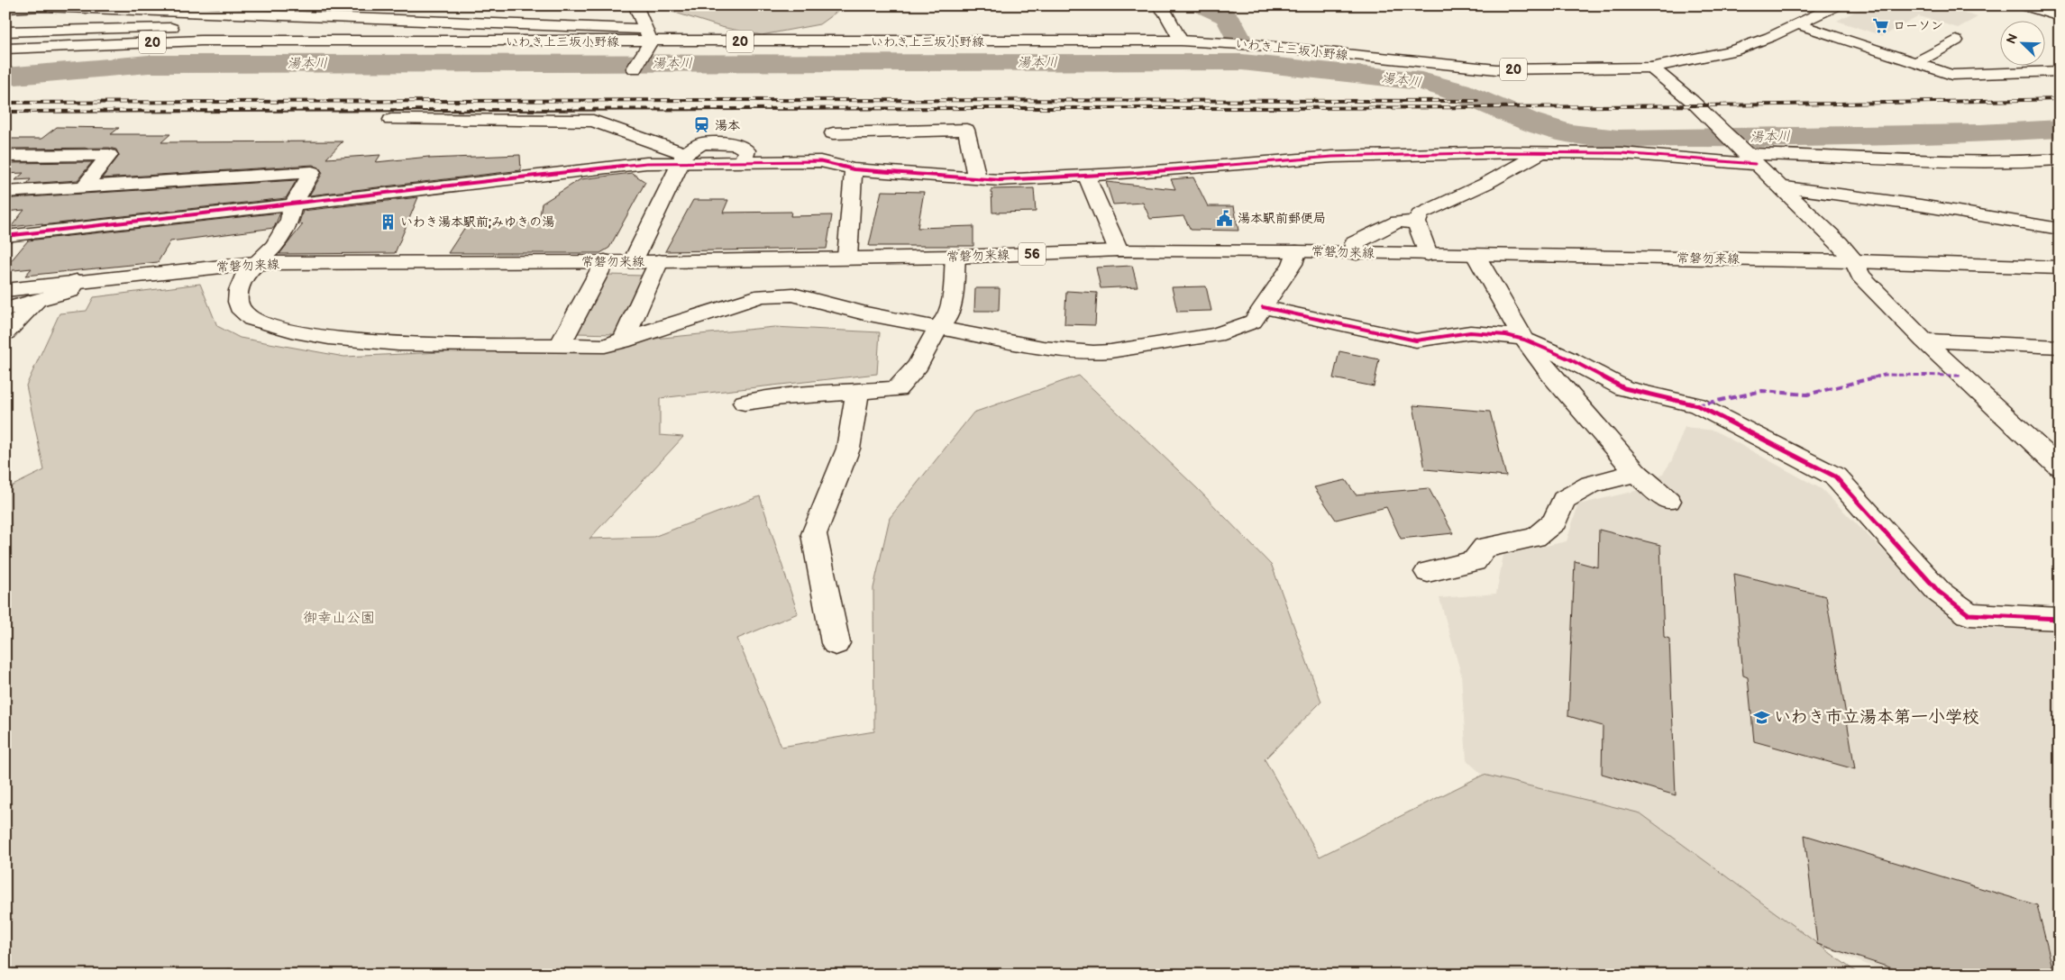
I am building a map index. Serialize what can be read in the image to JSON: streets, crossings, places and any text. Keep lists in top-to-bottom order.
{
  "streets": {
    "street": [
      "いわき上三坂小野線",
      "20",
      "常磐勿来線",
      "56"
    ]
  },
  "water": ["湯本川"],
  "parks": ["御幸山公園"],
  "places": {
    "supermarket": ["ローソン"],
    "station": ["湯本"],
    "public building": ["湯本駅前郵便局"],
    "building": ["いわき湯本駅前;みゆきの湯"],
    "school or university": ["いわき市立湯本第一小学校"]
  },
  "north": "top left"
}
